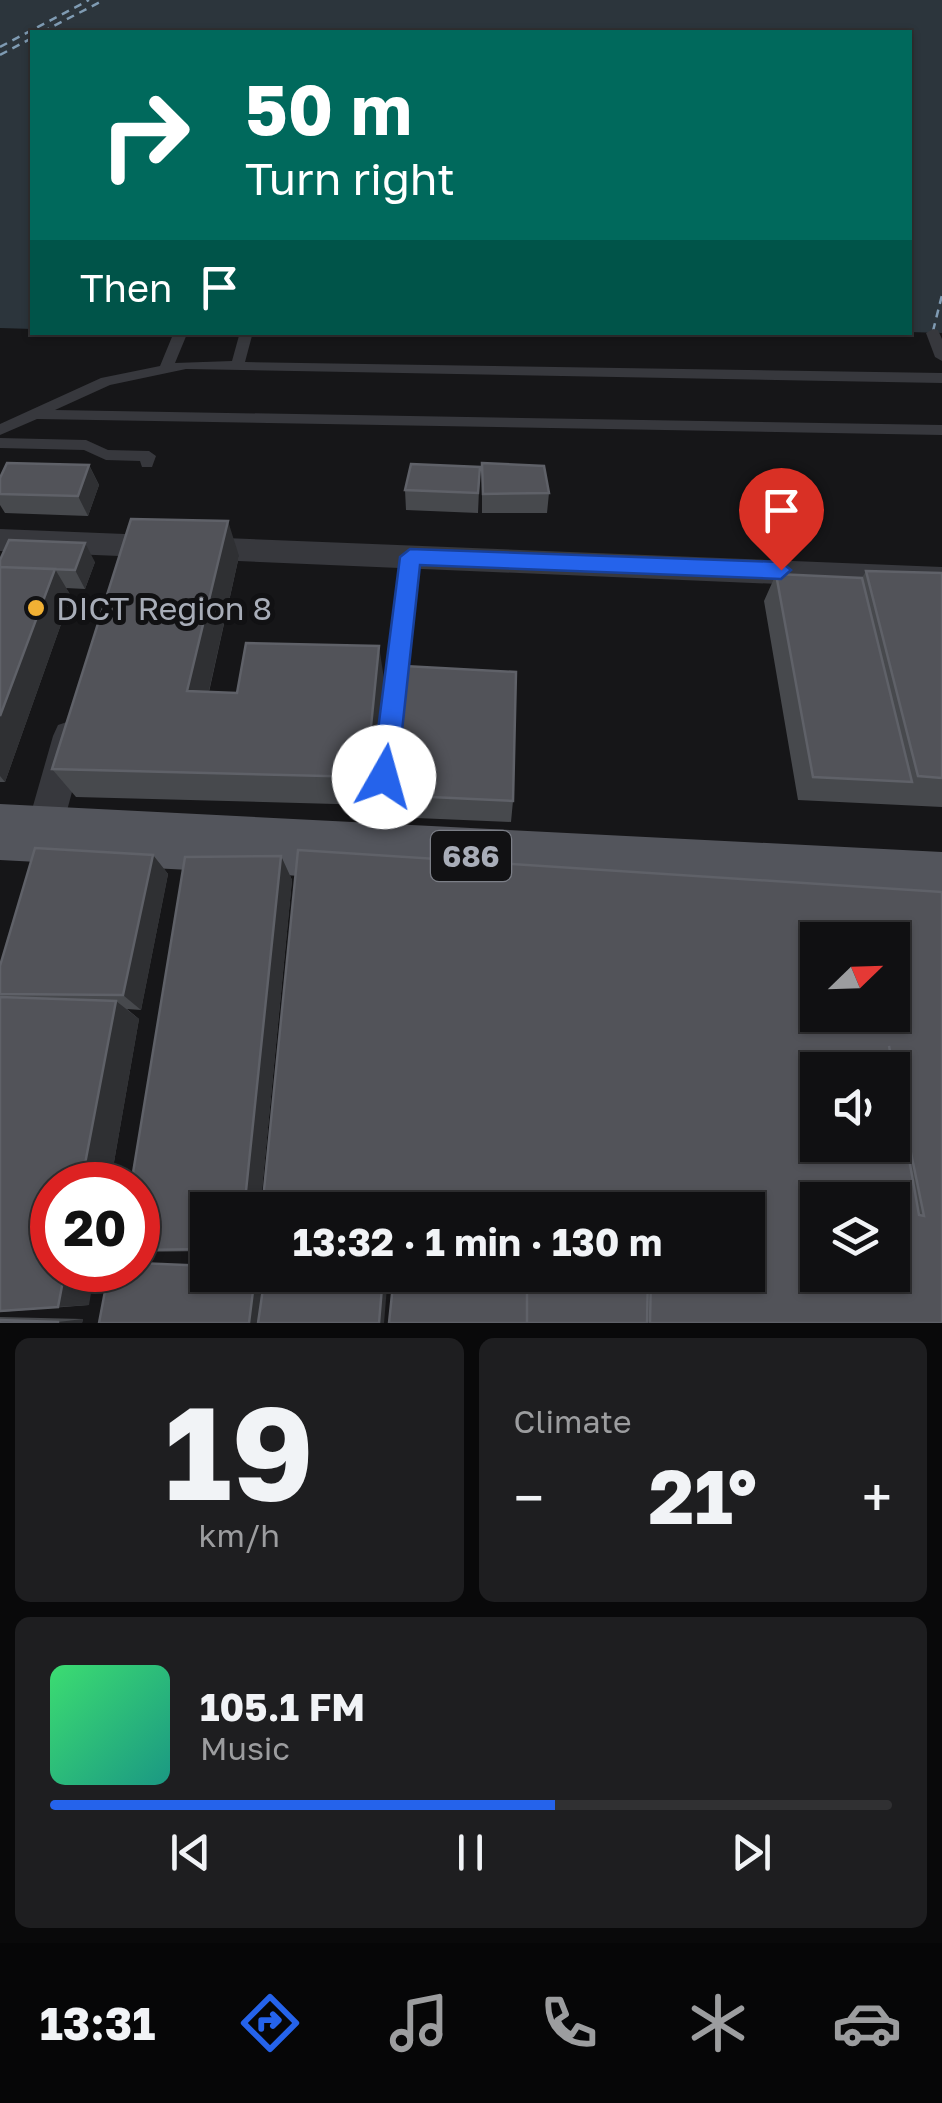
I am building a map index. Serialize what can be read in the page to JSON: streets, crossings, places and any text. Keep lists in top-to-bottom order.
{
  "streets": {
    "main road": ["686"]
  },
  "places": ["DICT Region 8"],
  "north": "top right",
  "page": {
    "turn": ["50 m", "Turn right"],
    "then": "Then",
    "limit": "20",
    "trip": "13:32 · 1 min · 130 m",
    "tile": [
      ["19", "km/h"],
      "Climate"
    ],
    "heat": ["−", "21°", "+"],
    "song": ["105.1 FM", "Music"],
    "tabs": "13:31"
  }
}
